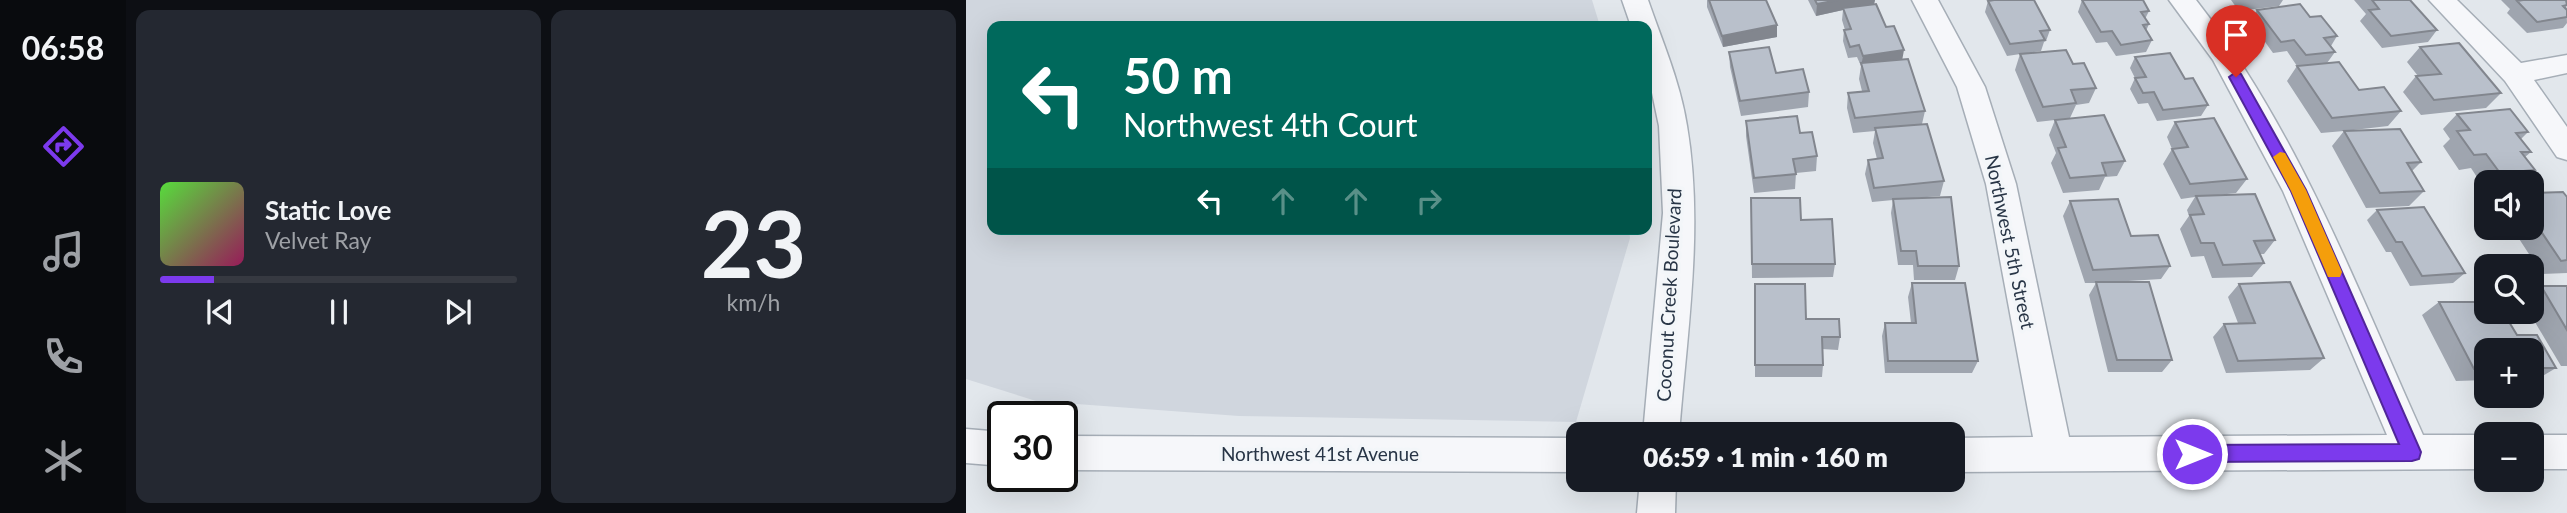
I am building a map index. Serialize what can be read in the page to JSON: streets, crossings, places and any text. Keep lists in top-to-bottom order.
{
  "streets": {
    "street": ["Northwest 5th Street", "Coconut Creek Boulevard", "Northwest 41st Avenue"]
  },
  "page": {
    "tabs": "06:58",
    "tile": ["23", "km/h"],
    "turn": ["50 m", "Northwest 4th Court"],
    "map_buttons": ["+", "−"],
    "song": ["Static Love", "Velvet Ray"],
    "limit": "30",
    "trip": "06:59 · 1 min · 160 m"
  }
}
